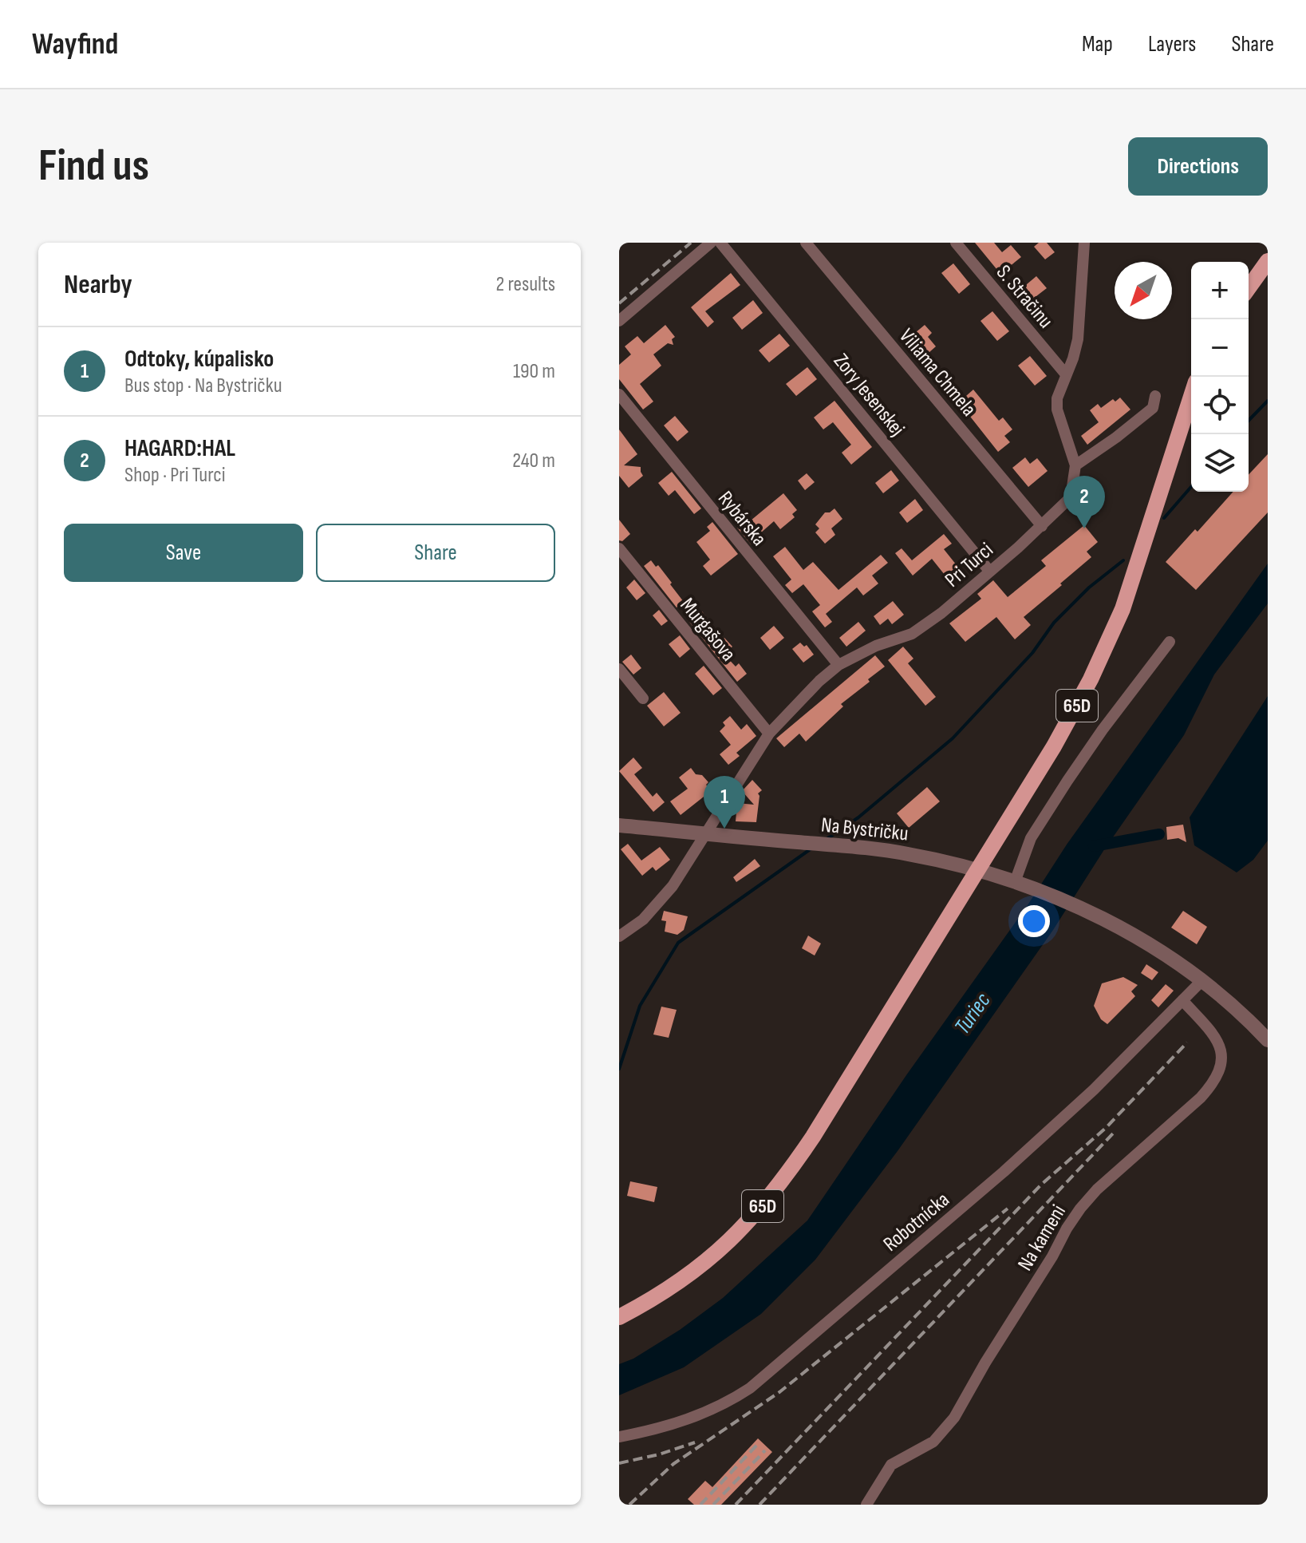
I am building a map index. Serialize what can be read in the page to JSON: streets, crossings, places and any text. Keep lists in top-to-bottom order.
{
  "streets": {
    "main road": ["65D"],
    "street": [
      "S. Stračinu",
      "Viliama Chmela",
      "Zory Jesenskej",
      "Rybárska",
      "Pri Turci",
      "Murgašova",
      "Na Bystričku",
      "Robotnícka",
      "Na kameni"
    ]
  },
  "crossings": [
    ["S. Stračinu", "Pri Turci"],
    ["Viliama Chmela", "Pri Turci"],
    ["Zory Jesenskej", "Pri Turci"],
    ["Rybárska", "Pri Turci"],
    ["Pri Turci", "Murgašova"],
    ["Pri Turci", "Na Bystričku"],
    ["65D", "Na Bystričku"],
    ["Na Bystričku", "Robotnícka"],
    ["Robotnícka", "Na kameni"]
  ],
  "water": ["Turiec"],
  "north": "bottom left",
  "page": {
    "header": "Wayfind",
    "nav": ["Map", "Layers", "Share"],
    "buttons": [
      "Directions",
      ["Save", "Share"]
    ],
    "title": "Find us",
    "heading": ["Nearby", "2 results"],
    "map_buttons": ["+", "−"],
    "list": [
      {
        "mark": "1",
        "name": "Odtoky, kúpalisko",
        "note": "Bus stop · Na Bystričku",
        "value": "190 m"
      },
      {
        "mark": "2",
        "name": "HAGARD:HAL",
        "note": "Shop · Pri Turci",
        "value": "240 m"
      }
    ],
    "pins": ["2", "1"]
  }
}
